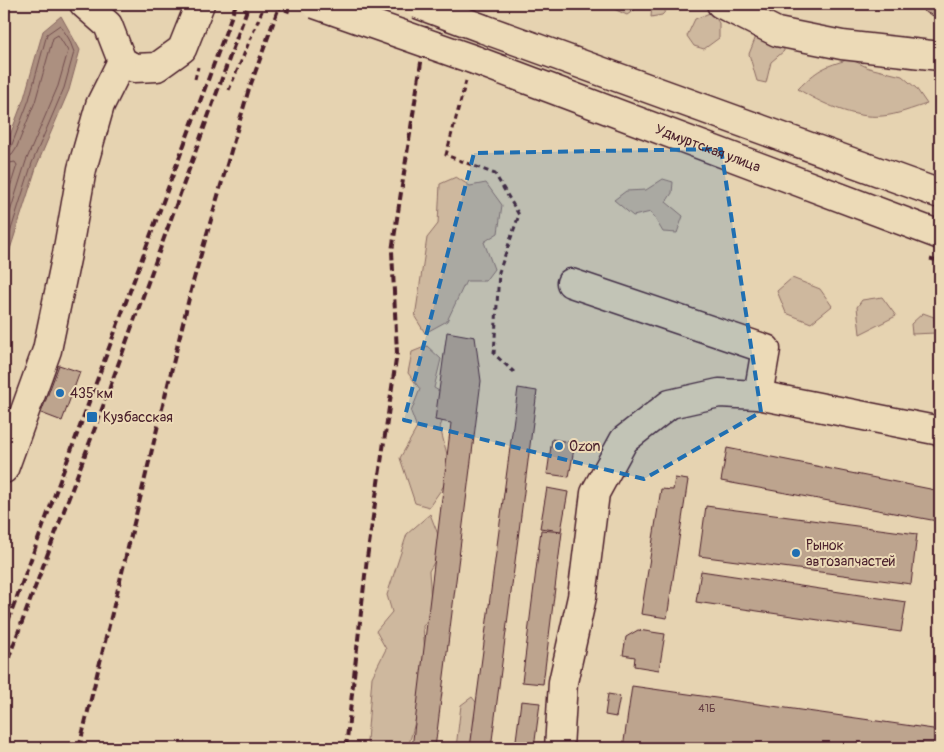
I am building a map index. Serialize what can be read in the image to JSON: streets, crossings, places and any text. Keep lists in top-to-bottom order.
{
  "streets": {
    "main road": ["Удмуртская улица"]
  },
  "places": {
    "other": ["435 км", "Ozon", "Рынок автозапчастей"],
    "transit": ["Кузбасская"]
  },
  "house_numbers": ["41Б"]
}
